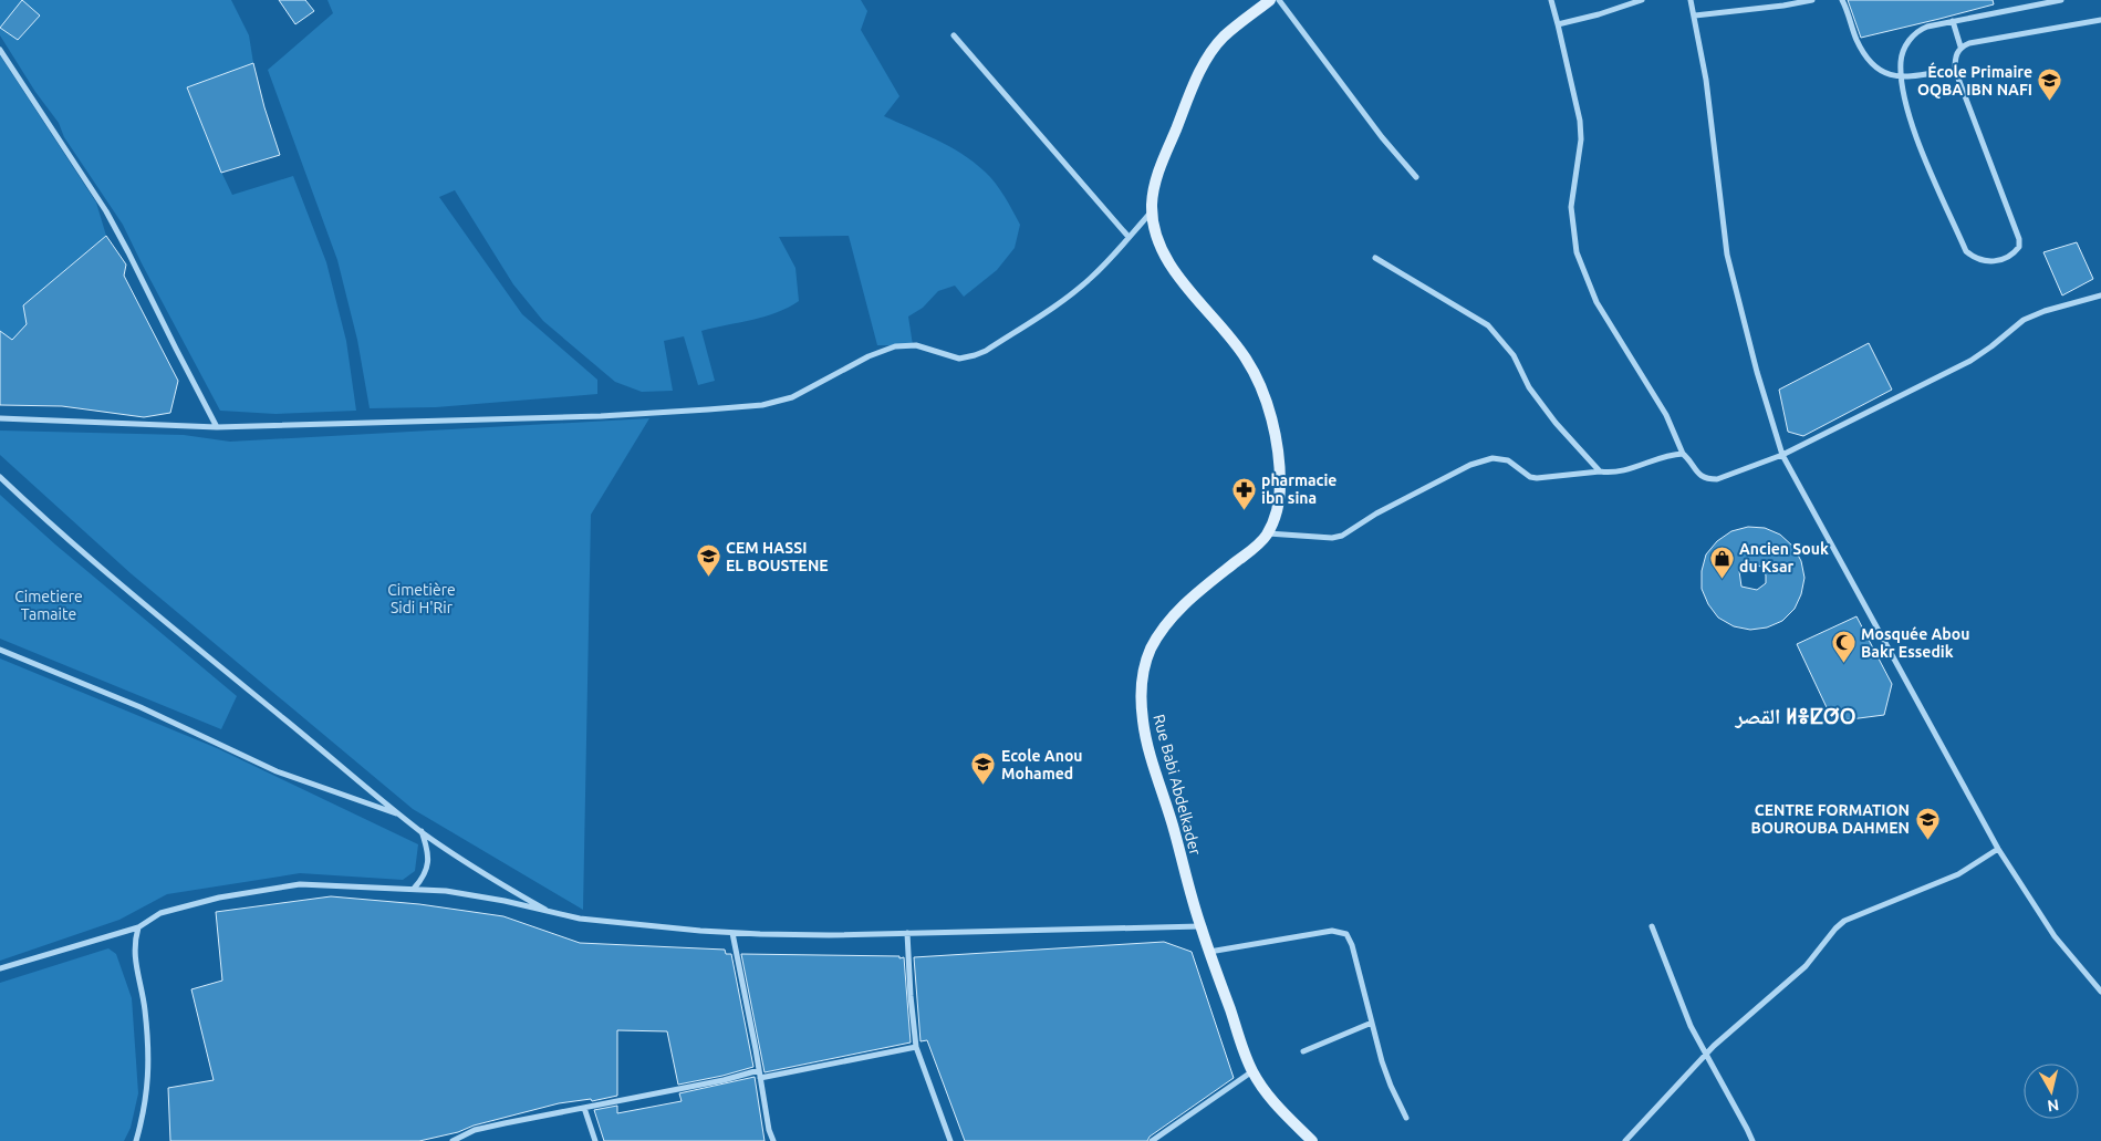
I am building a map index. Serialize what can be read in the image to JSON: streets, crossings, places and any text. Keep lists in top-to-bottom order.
{
  "streets": {
    "main road": ["Rue Babi Abdelkader"]
  },
  "districts": ["القصر ⵍⴻⵇⵚⵔ"],
  "parks": ["Cimetière Sidi H'Rir", "Cimetiere Tamaite"],
  "places": {
    "school or university": [
      "École Primaire OQBA IBN NAFI",
      "CEM HASSI EL BOUSTENE",
      "Ecole Anou Mohamed",
      "CENTRE FORMATION BOUROUBA DAHMEN"
    ],
    "pharmacy": ["pharmacie ibn sina"],
    "shop": ["Ancien Souk du Ksar"],
    "mosque": ["Mosquée Abou Bakr Essedik"]
  },
  "north": "bottom"
}
